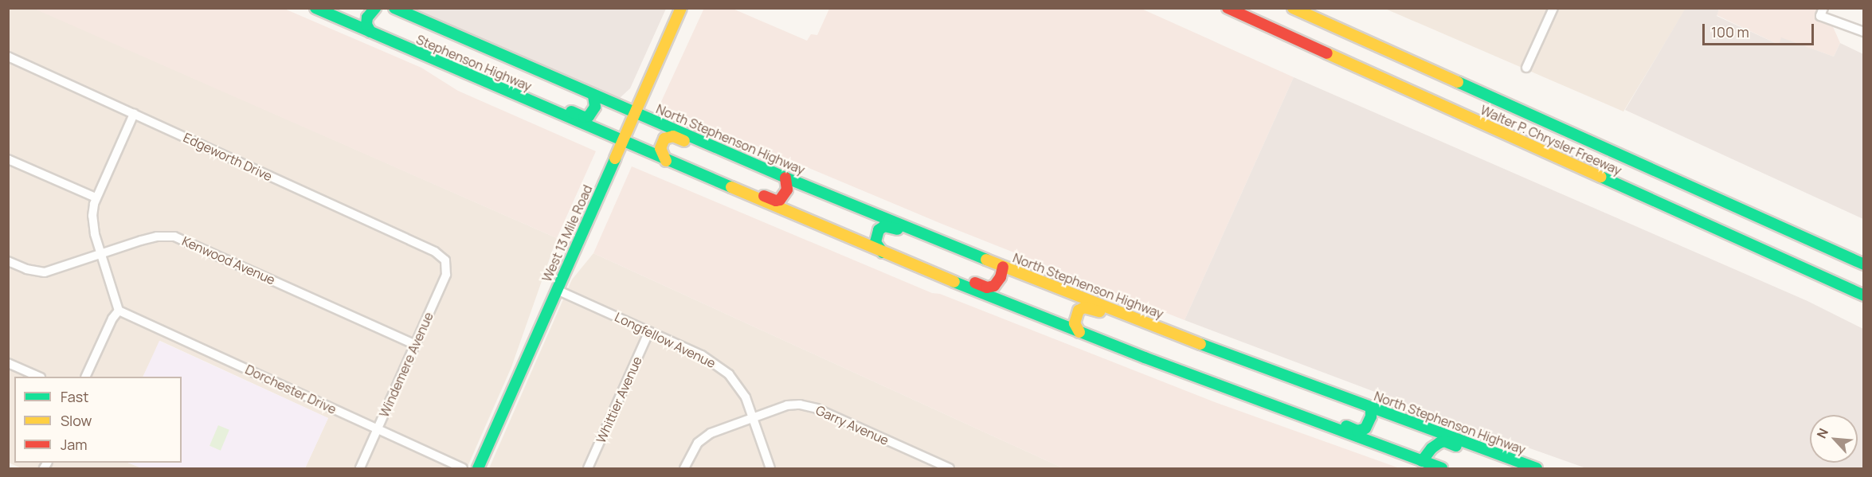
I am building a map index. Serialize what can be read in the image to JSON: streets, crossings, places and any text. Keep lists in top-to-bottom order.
{
  "streets": {
    "main road": [
      "Stephenson Highway",
      "North Stephenson Highway",
      "Walter P. Chrysler Freeway",
      "West 13 Mile Road"
    ],
    "street": [
      "Edgeworth Drive",
      "Kenwood Avenue",
      "Longfellow Avenue",
      "Windemere Avenue",
      "Dorchester Drive",
      "Whittier Avenue",
      "Garry Avenue"
    ]
  },
  "crossings": [
    ["Stephenson Highway", "North Stephenson Highway"],
    ["Stephenson Highway", "West 13 Mile Road"],
    ["North Stephenson Highway", "West 13 Mile Road"],
    ["Edgeworth Drive", "Windemere Avenue"],
    ["West 13 Mile Road", "Longfellow Avenue"],
    ["Kenwood Avenue", "Windemere Avenue"],
    ["Longfellow Avenue", "Whittier Avenue"],
    ["Longfellow Avenue", "Garry Avenue"],
    ["Windemere Avenue", "Dorchester Drive"]
  ],
  "legend": ["Fast", "Slow", "Jam"],
  "scale_bar": "100 m",
  "north": "top left"
}
